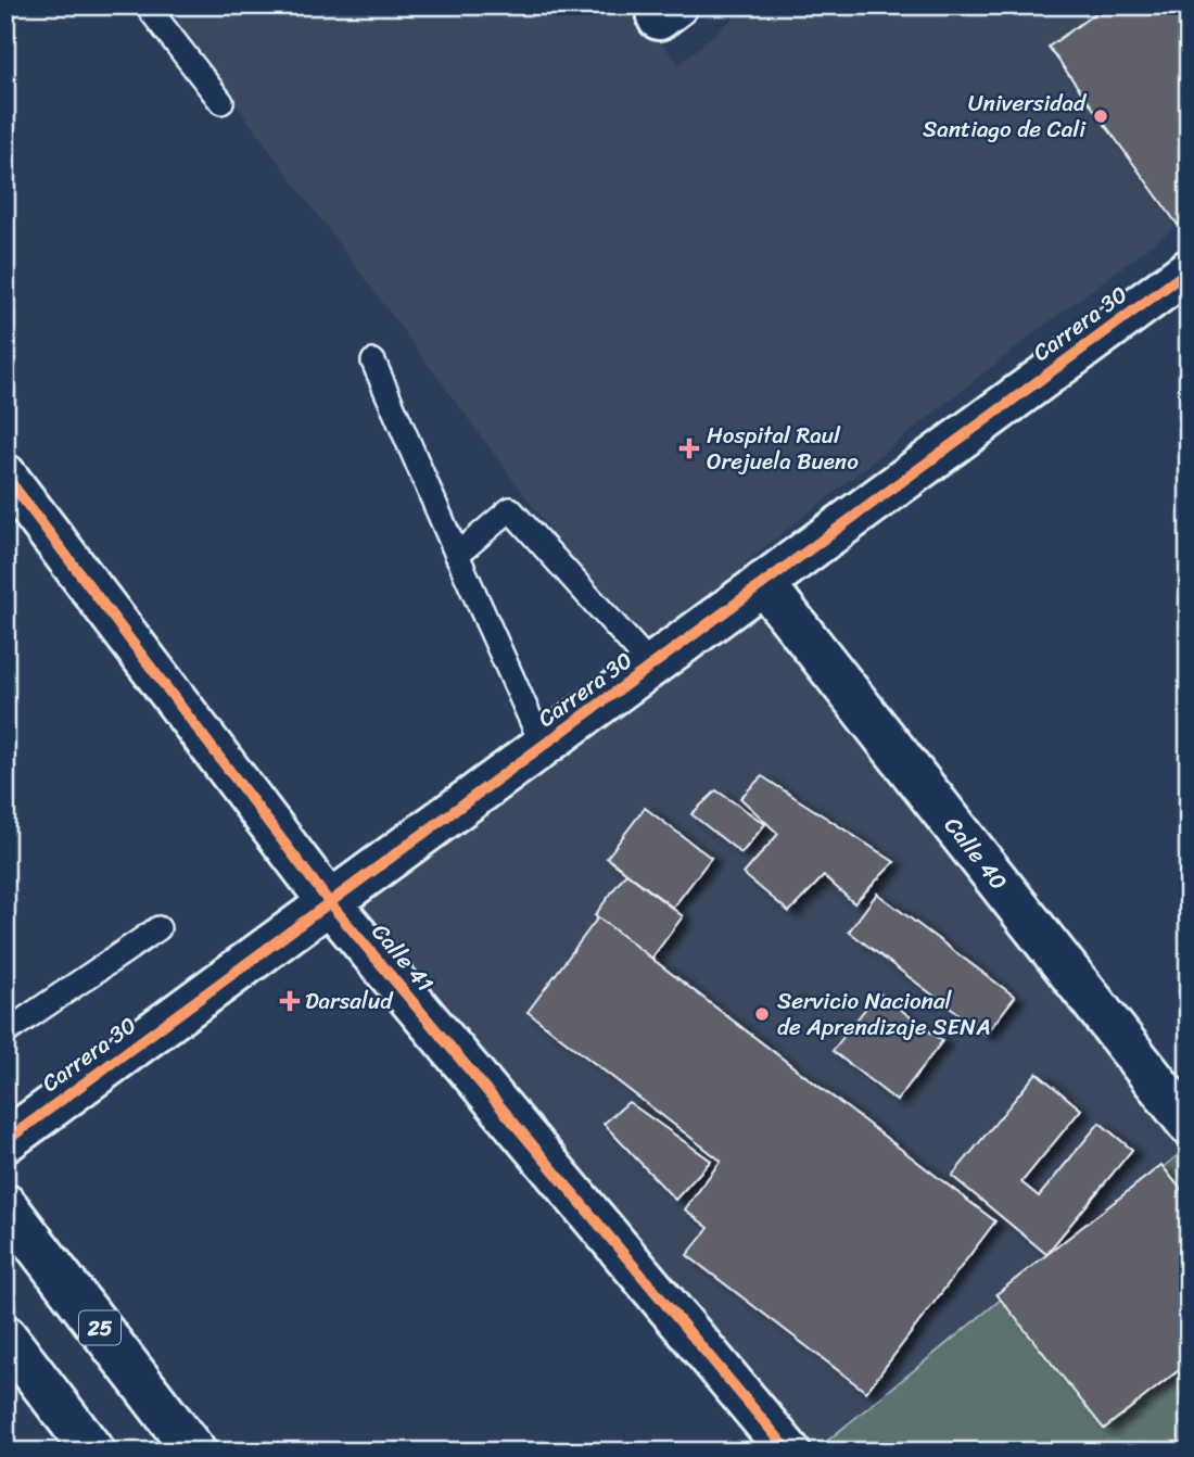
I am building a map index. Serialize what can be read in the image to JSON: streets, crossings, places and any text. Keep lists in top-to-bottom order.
{
  "streets": {
    "street": [
      "Carrera 30",
      "Calle 40",
      "Calle 41",
      "25"
    ]
  },
  "crossings": [
    ["Carrera 30", "Calle 40"],
    ["Carrera 30", "Calle 41"]
  ],
  "places": {
    "other": ["Universidad Santiago de Cali", "Servicio Nacional de Aprendizaje SENA"],
    "health": ["Hospital Raul Orejuela Bueno", "Darsalud"]
  }
}
